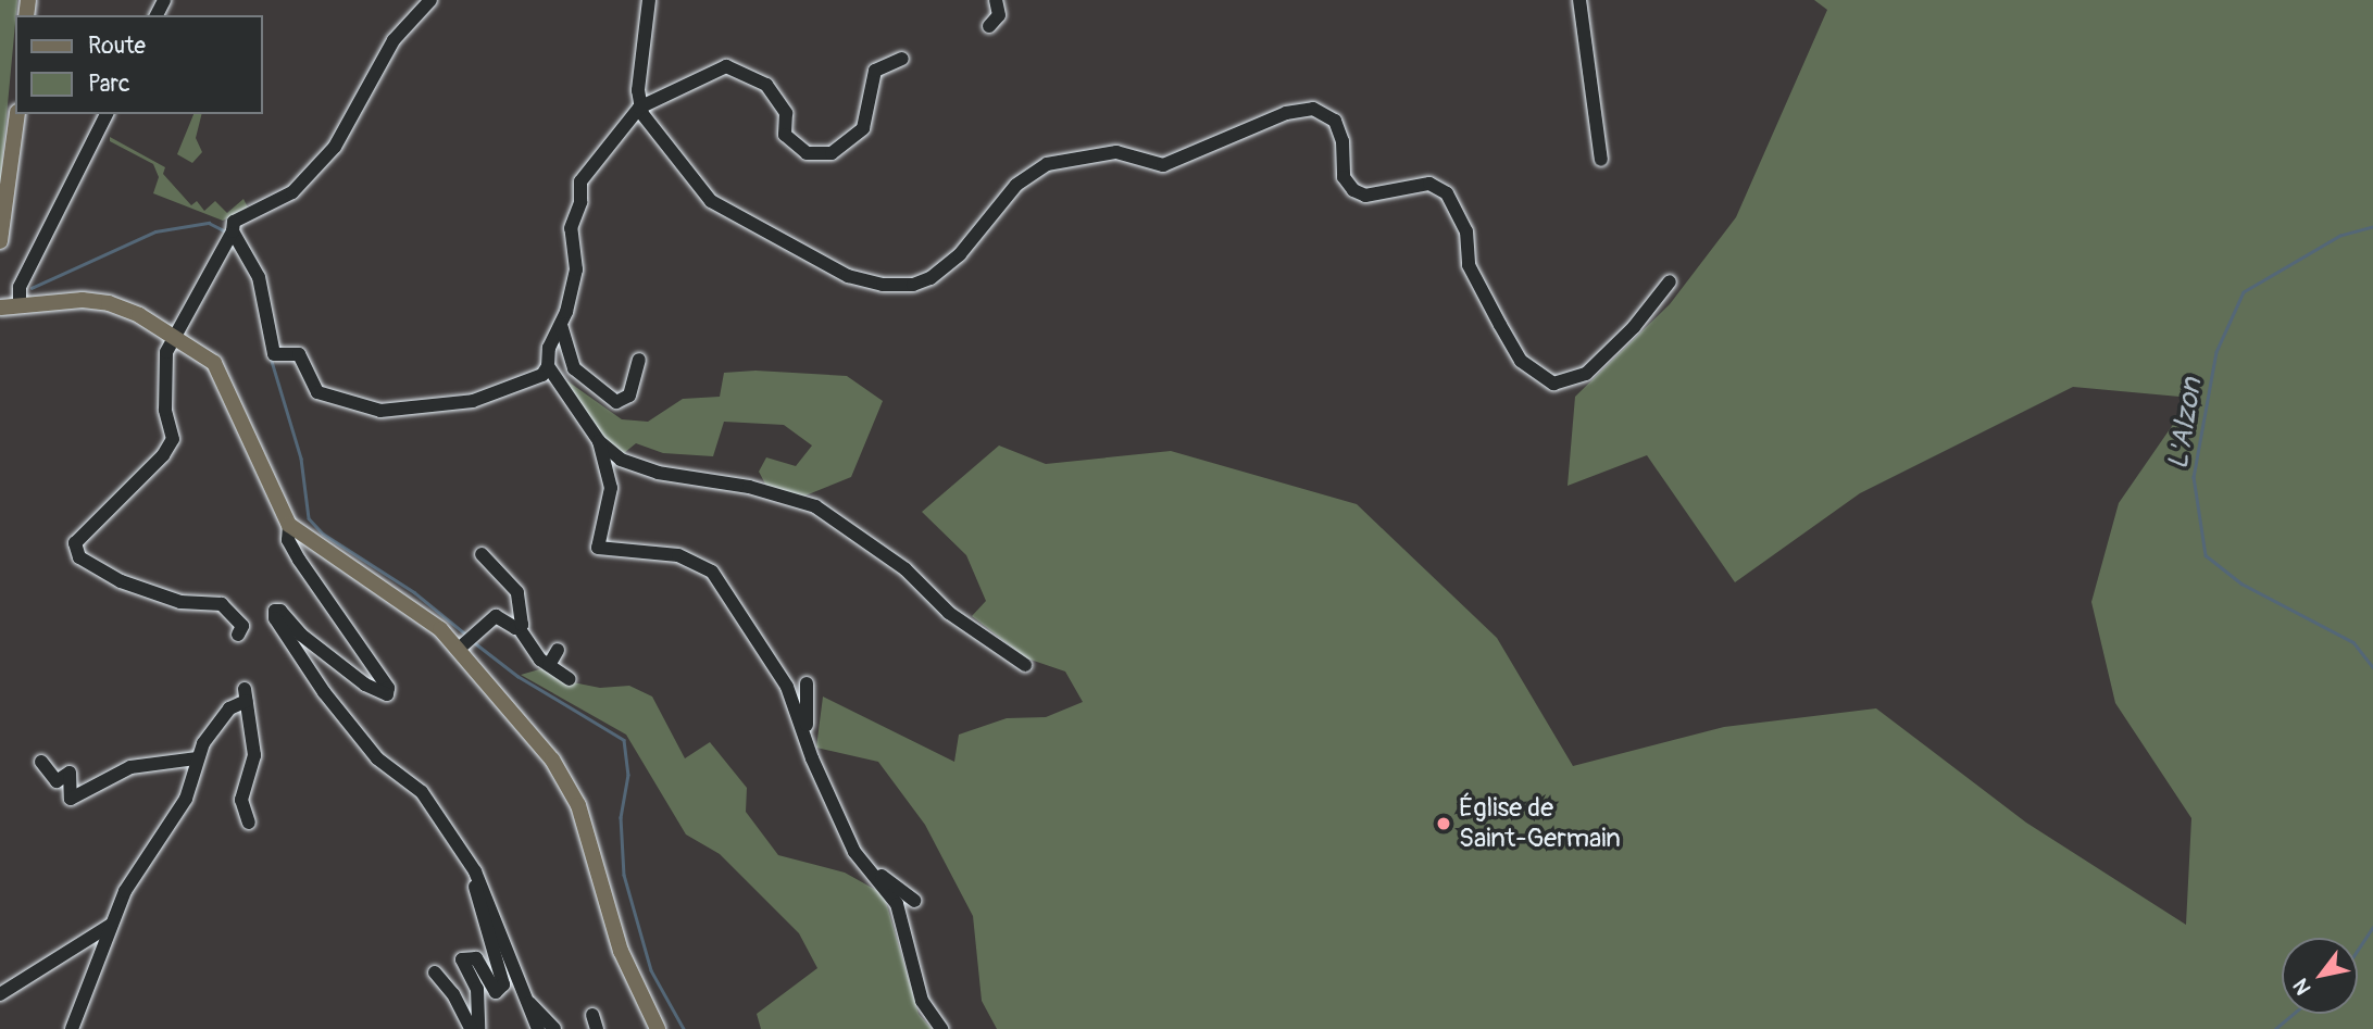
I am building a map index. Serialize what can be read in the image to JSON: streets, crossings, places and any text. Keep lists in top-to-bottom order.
{
  "water": ["L'Alzon"],
  "places": ["Église de Saint-Germain"],
  "legend": ["Route", "Parc"],
  "north": "bottom left"
}
